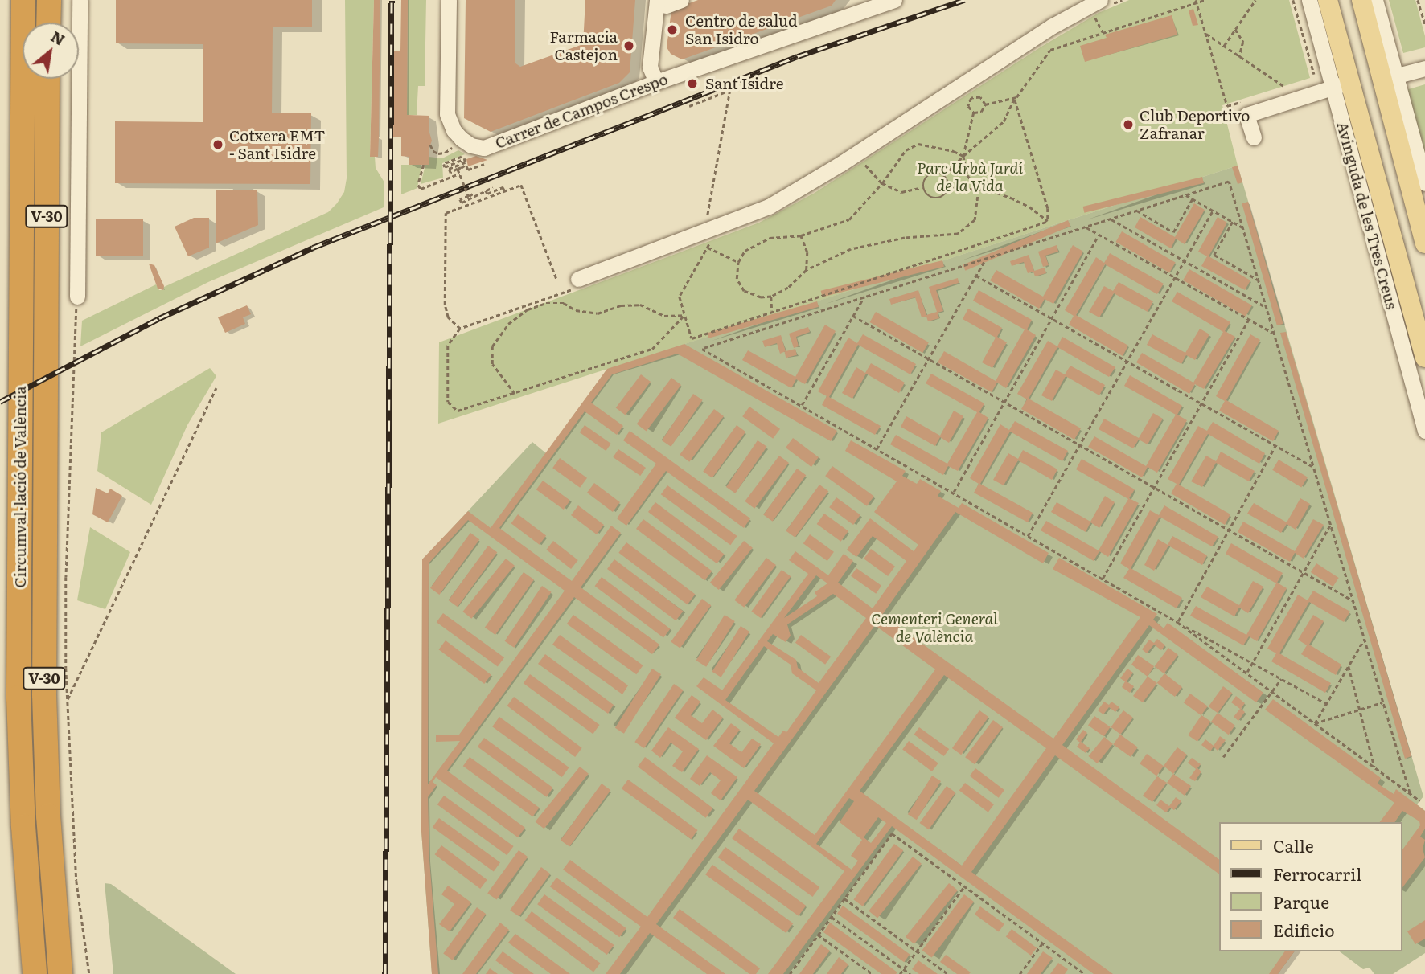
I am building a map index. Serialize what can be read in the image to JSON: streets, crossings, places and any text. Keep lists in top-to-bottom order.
{
  "streets": {
    "highway": ["V-30", "Circumval·lació de València"],
    "main road": ["Avinguda de les Tres Creus"],
    "street": ["Carrer de Campos Crespo"]
  },
  "parks": ["Parc Urbà Jardí de la Vida", "Cementeri General de València"],
  "places": [
    "Centro de salud San Isidro",
    "Farmacia Castejon",
    "Sant Isidre",
    "Club Deportivo Zafranar",
    "Cotxera EMT - Sant Isidre"
  ],
  "legend": [
    "Calle",
    "Ferrocarril",
    "Parque",
    "Edificio"
  ],
  "north": "top right"
}
